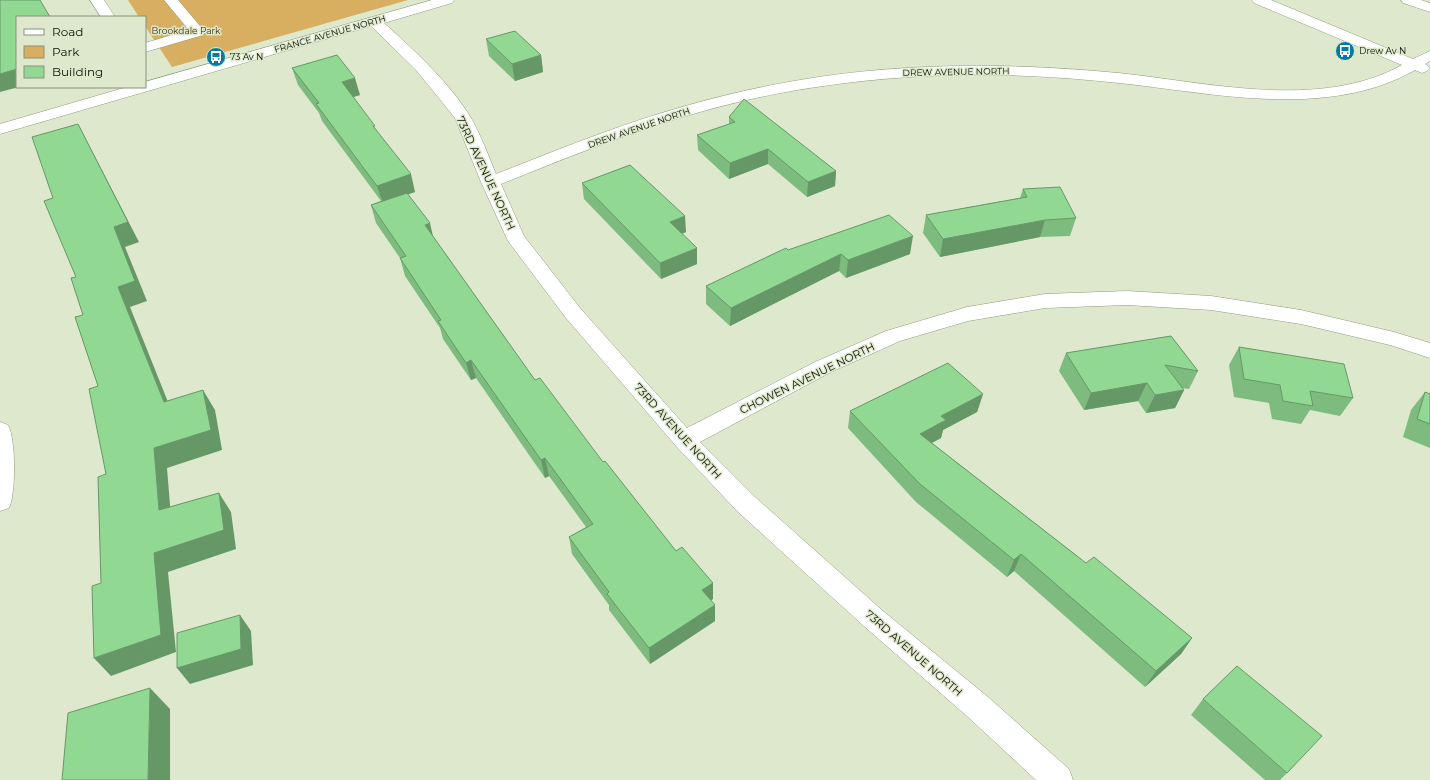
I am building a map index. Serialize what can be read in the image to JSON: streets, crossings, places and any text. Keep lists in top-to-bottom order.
{
  "streets": {
    "street": [
      "FRANCE AVENUE NORTH",
      "DREW AVENUE NORTH",
      "73RD AVENUE NORTH",
      "CHOWEN AVENUE NORTH"
    ]
  },
  "crossings": [
    ["FRANCE AVENUE NORTH", "73RD AVENUE NORTH"],
    ["DREW AVENUE NORTH", "73RD AVENUE NORTH"],
    ["73RD AVENUE NORTH", "CHOWEN AVENUE NORTH"]
  ],
  "parks": ["Brookdale Park"],
  "places": {
    "bus stop": ["Drew Av N", "73 Av N"]
  },
  "legend": ["Road", "Park", "Building"]
}
